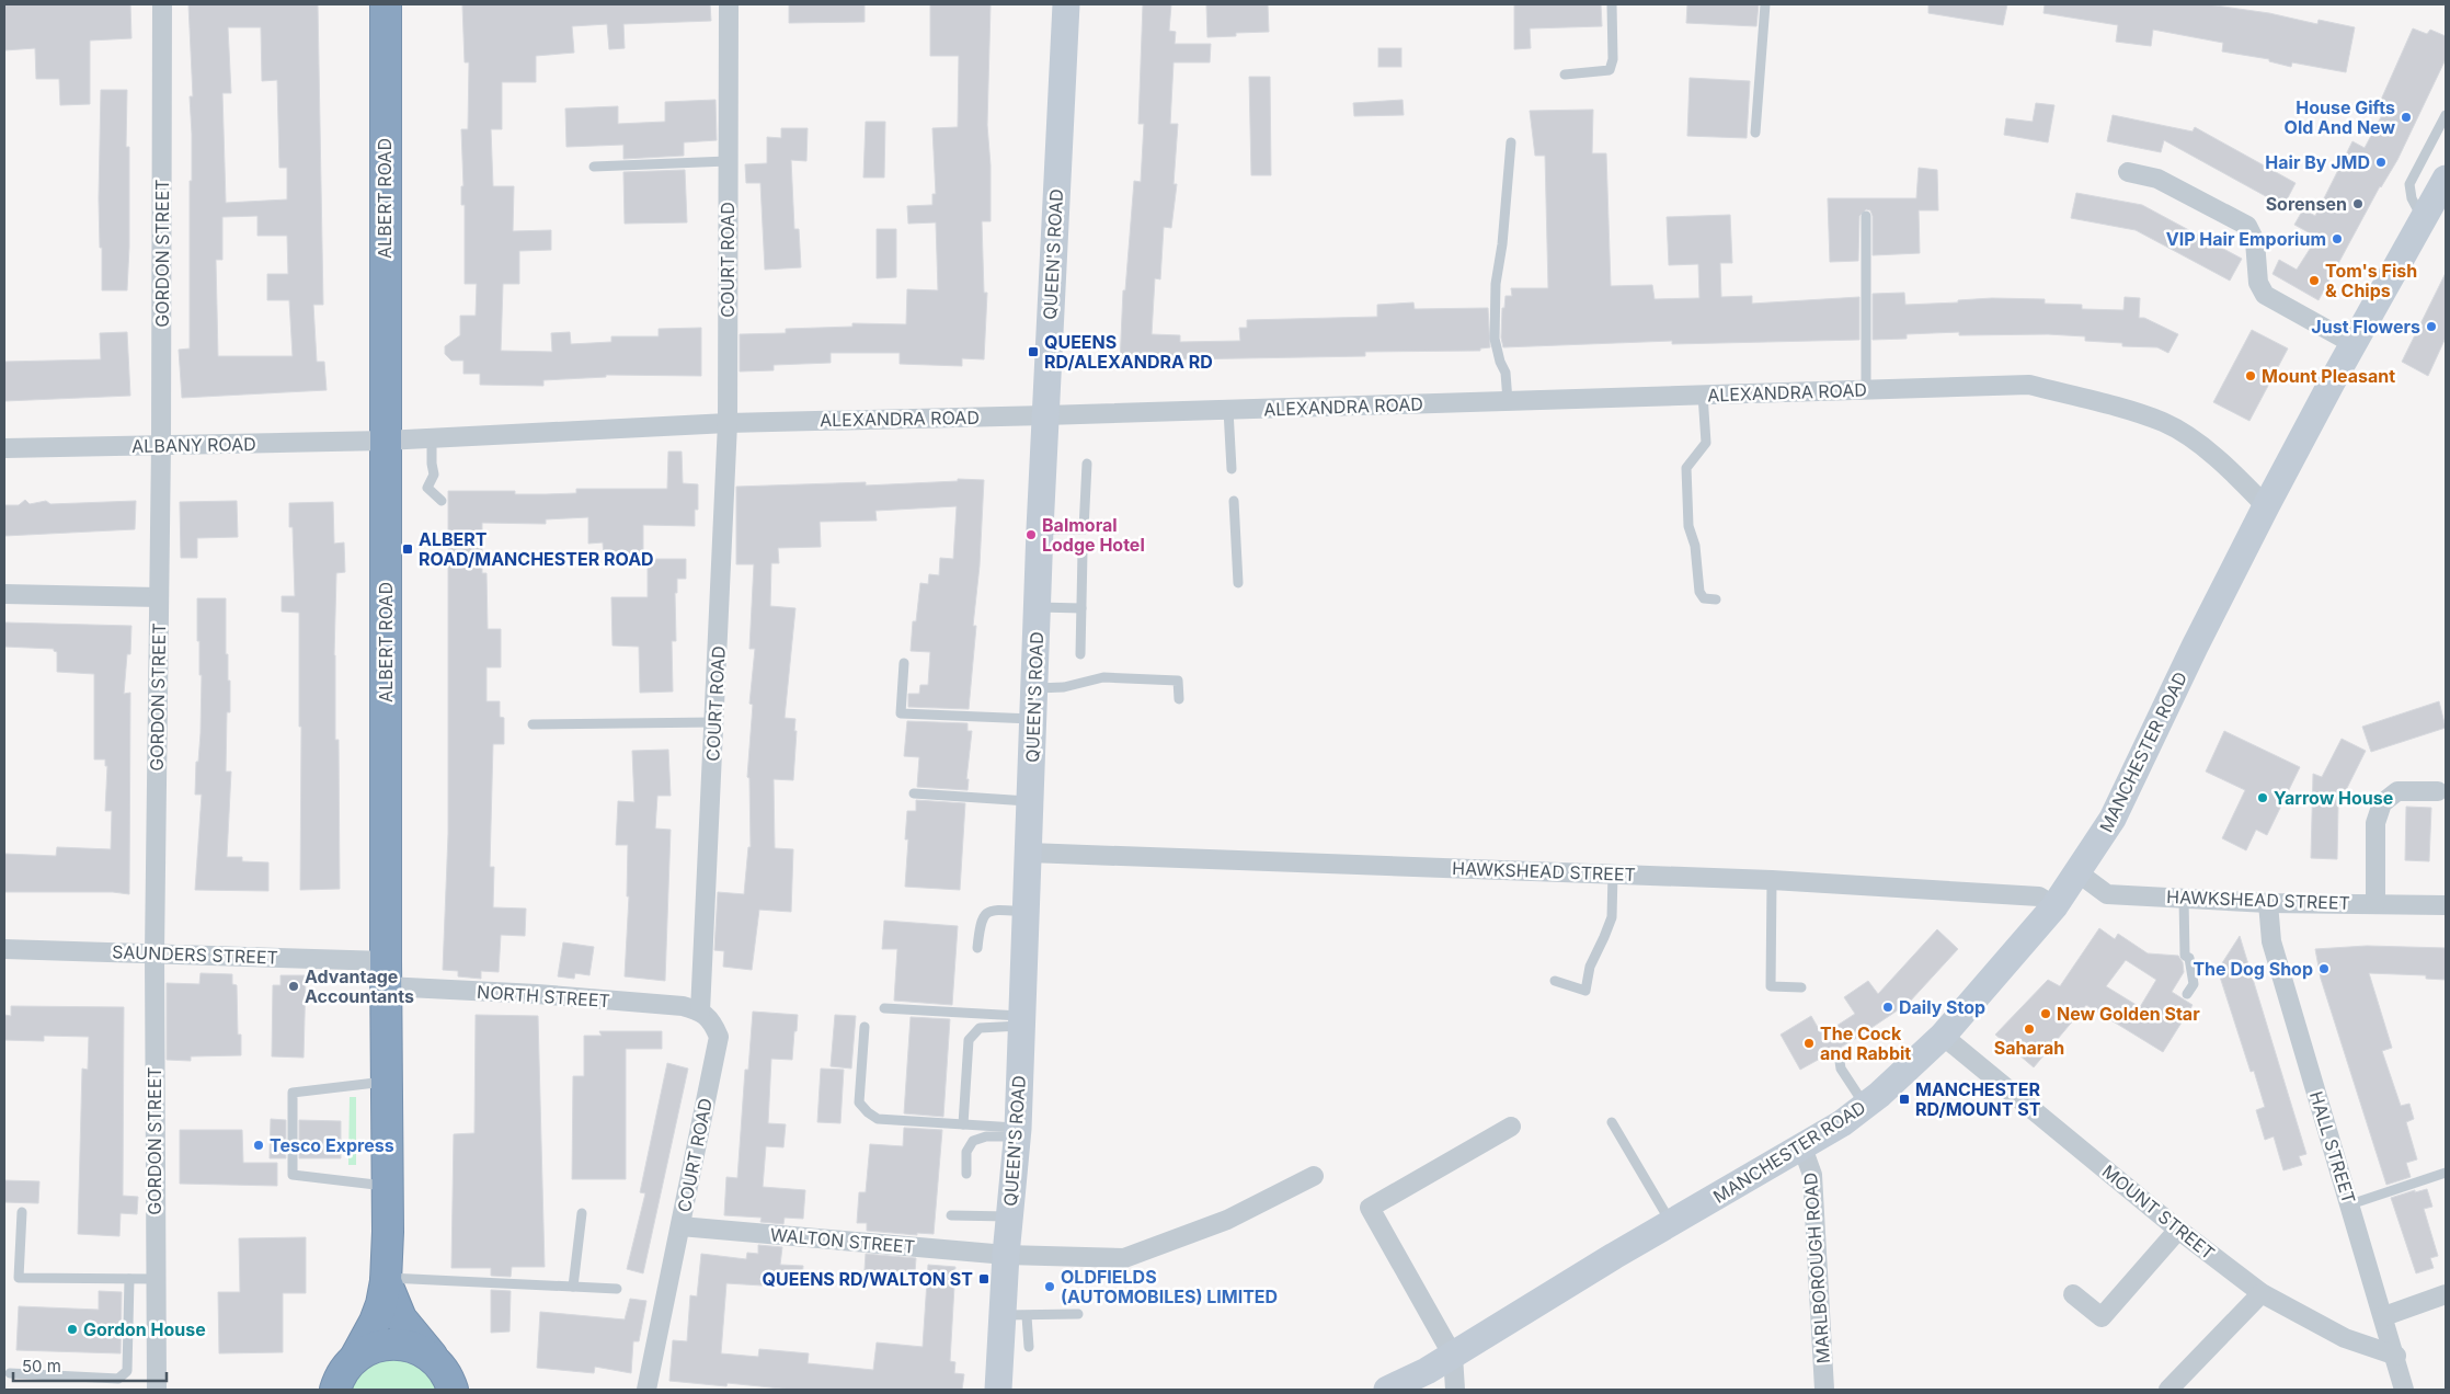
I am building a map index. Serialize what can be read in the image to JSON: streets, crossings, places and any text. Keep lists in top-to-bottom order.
{
  "streets": {
    "highway": ["ALBERT ROAD"],
    "main road": ["QUEEN'S ROAD", "MANCHESTER ROAD"],
    "street": [
      "GORDON STREET",
      "COURT ROAD",
      "ALEXANDRA ROAD",
      "ALBANY ROAD",
      "HAWKSHEAD STREET",
      "SAUNDERS STREET",
      "NORTH STREET",
      "HALL STREET",
      "MOUNT STREET",
      "WALTON STREET",
      "MARLBOROUGH ROAD"
    ]
  },
  "crossings": [
    ["ALBERT ROAD", "ALEXANDRA ROAD"],
    ["ALBERT ROAD", "ALBANY ROAD"],
    ["ALBERT ROAD", "SAUNDERS STREET"],
    ["ALBERT ROAD", "NORTH STREET"],
    ["GORDON STREET", "ALBANY ROAD"],
    ["GORDON STREET", "SAUNDERS STREET"],
    ["QUEEN'S ROAD", "ALEXANDRA ROAD"],
    ["QUEEN'S ROAD", "HAWKSHEAD STREET"],
    ["QUEEN'S ROAD", "WALTON STREET"],
    ["COURT ROAD", "ALEXANDRA ROAD"],
    ["COURT ROAD", "NORTH STREET"],
    ["COURT ROAD", "WALTON STREET"],
    ["ALEXANDRA ROAD", "ALBANY ROAD"],
    ["ALEXANDRA ROAD", "MANCHESTER ROAD"],
    ["MANCHESTER ROAD", "HAWKSHEAD STREET"],
    ["MANCHESTER ROAD", "MOUNT STREET"],
    ["MANCHESTER ROAD", "MARLBOROUGH ROAD"],
    ["HAWKSHEAD STREET", "HALL STREET"],
    ["SAUNDERS STREET", "NORTH STREET"],
    ["HALL STREET", "MOUNT STREET"]
  ],
  "places": {
    "other": [
      "House Gifts Old And New",
      "Hair By JMD",
      "Sorensen",
      "VIP Hair Emporium",
      "Tom's Fish & Chips",
      "Just Flowers",
      "Mount Pleasant",
      "Balmoral Lodge Hotel",
      "Yarrow House",
      "The Dog Shop",
      "Advantage Accountants",
      "Daily Stop",
      "New Golden Star",
      "Saharah",
      "The Cock and Rabbit",
      "Tesco Express",
      "OLDFIELDS (AUTOMOBILES) LIMITED",
      "Gordon House"
    ],
    "transit": [
      "QUEENS RD/ALEXANDRA RD",
      "ALBERT ROAD/MANCHESTER ROAD",
      "MANCHESTER RD/MOUNT ST",
      "QUEENS RD/WALTON ST"
    ]
  },
  "scale_bar": "50 m"
}
